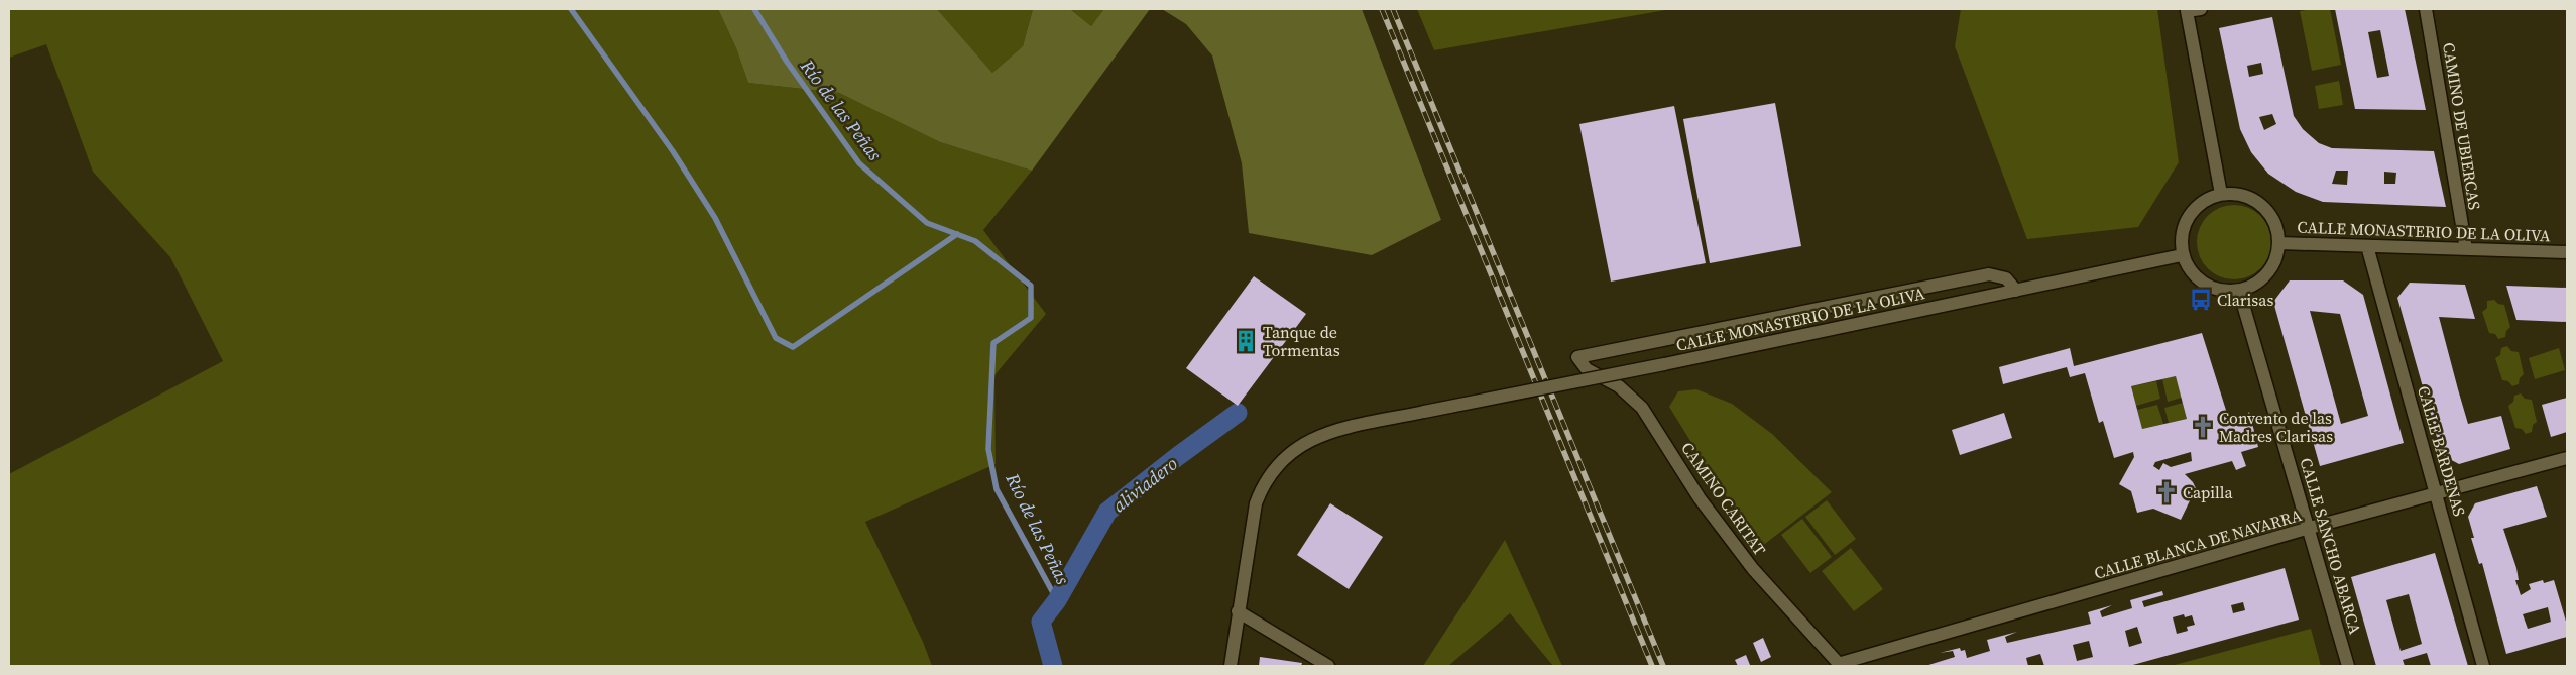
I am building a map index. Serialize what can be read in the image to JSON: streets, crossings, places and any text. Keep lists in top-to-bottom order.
{
  "streets": {
    "street": [
      "CAMINO DE UBIERCAS",
      "CALLE MONASTERIO DE LA OLIVA",
      "CALLE BARDENAS",
      "CAMINO CARITAT",
      "CALLE BLANCA DE NAVARRA",
      "CALLE SANCHO ABARCA"
    ]
  },
  "crossings": [
    ["CAMINO DE UBIERCAS", "CALLE MONASTERIO DE LA OLIVA"],
    ["CALLE MONASTERIO DE LA OLIVA", "CALLE BARDENAS"],
    ["CALLE MONASTERIO DE LA OLIVA", "CAMINO CARITAT"],
    ["CALLE MONASTERIO DE LA OLIVA", "CALLE SANCHO ABARCA"],
    ["CALLE BARDENAS", "CALLE BLANCA DE NAVARRA"],
    ["CAMINO CARITAT", "CALLE BLANCA DE NAVARRA"],
    ["CALLE BLANCA DE NAVARRA", "CALLE SANCHO ABARCA"]
  ],
  "water": ["Río de las Peñas", "aliviadero"],
  "places": {
    "bus stop": ["Clarisas"],
    "building": ["Tanque de Tormentas"],
    "church": ["Convento de las Madres Clarisas", "Capilla"]
  }
}
